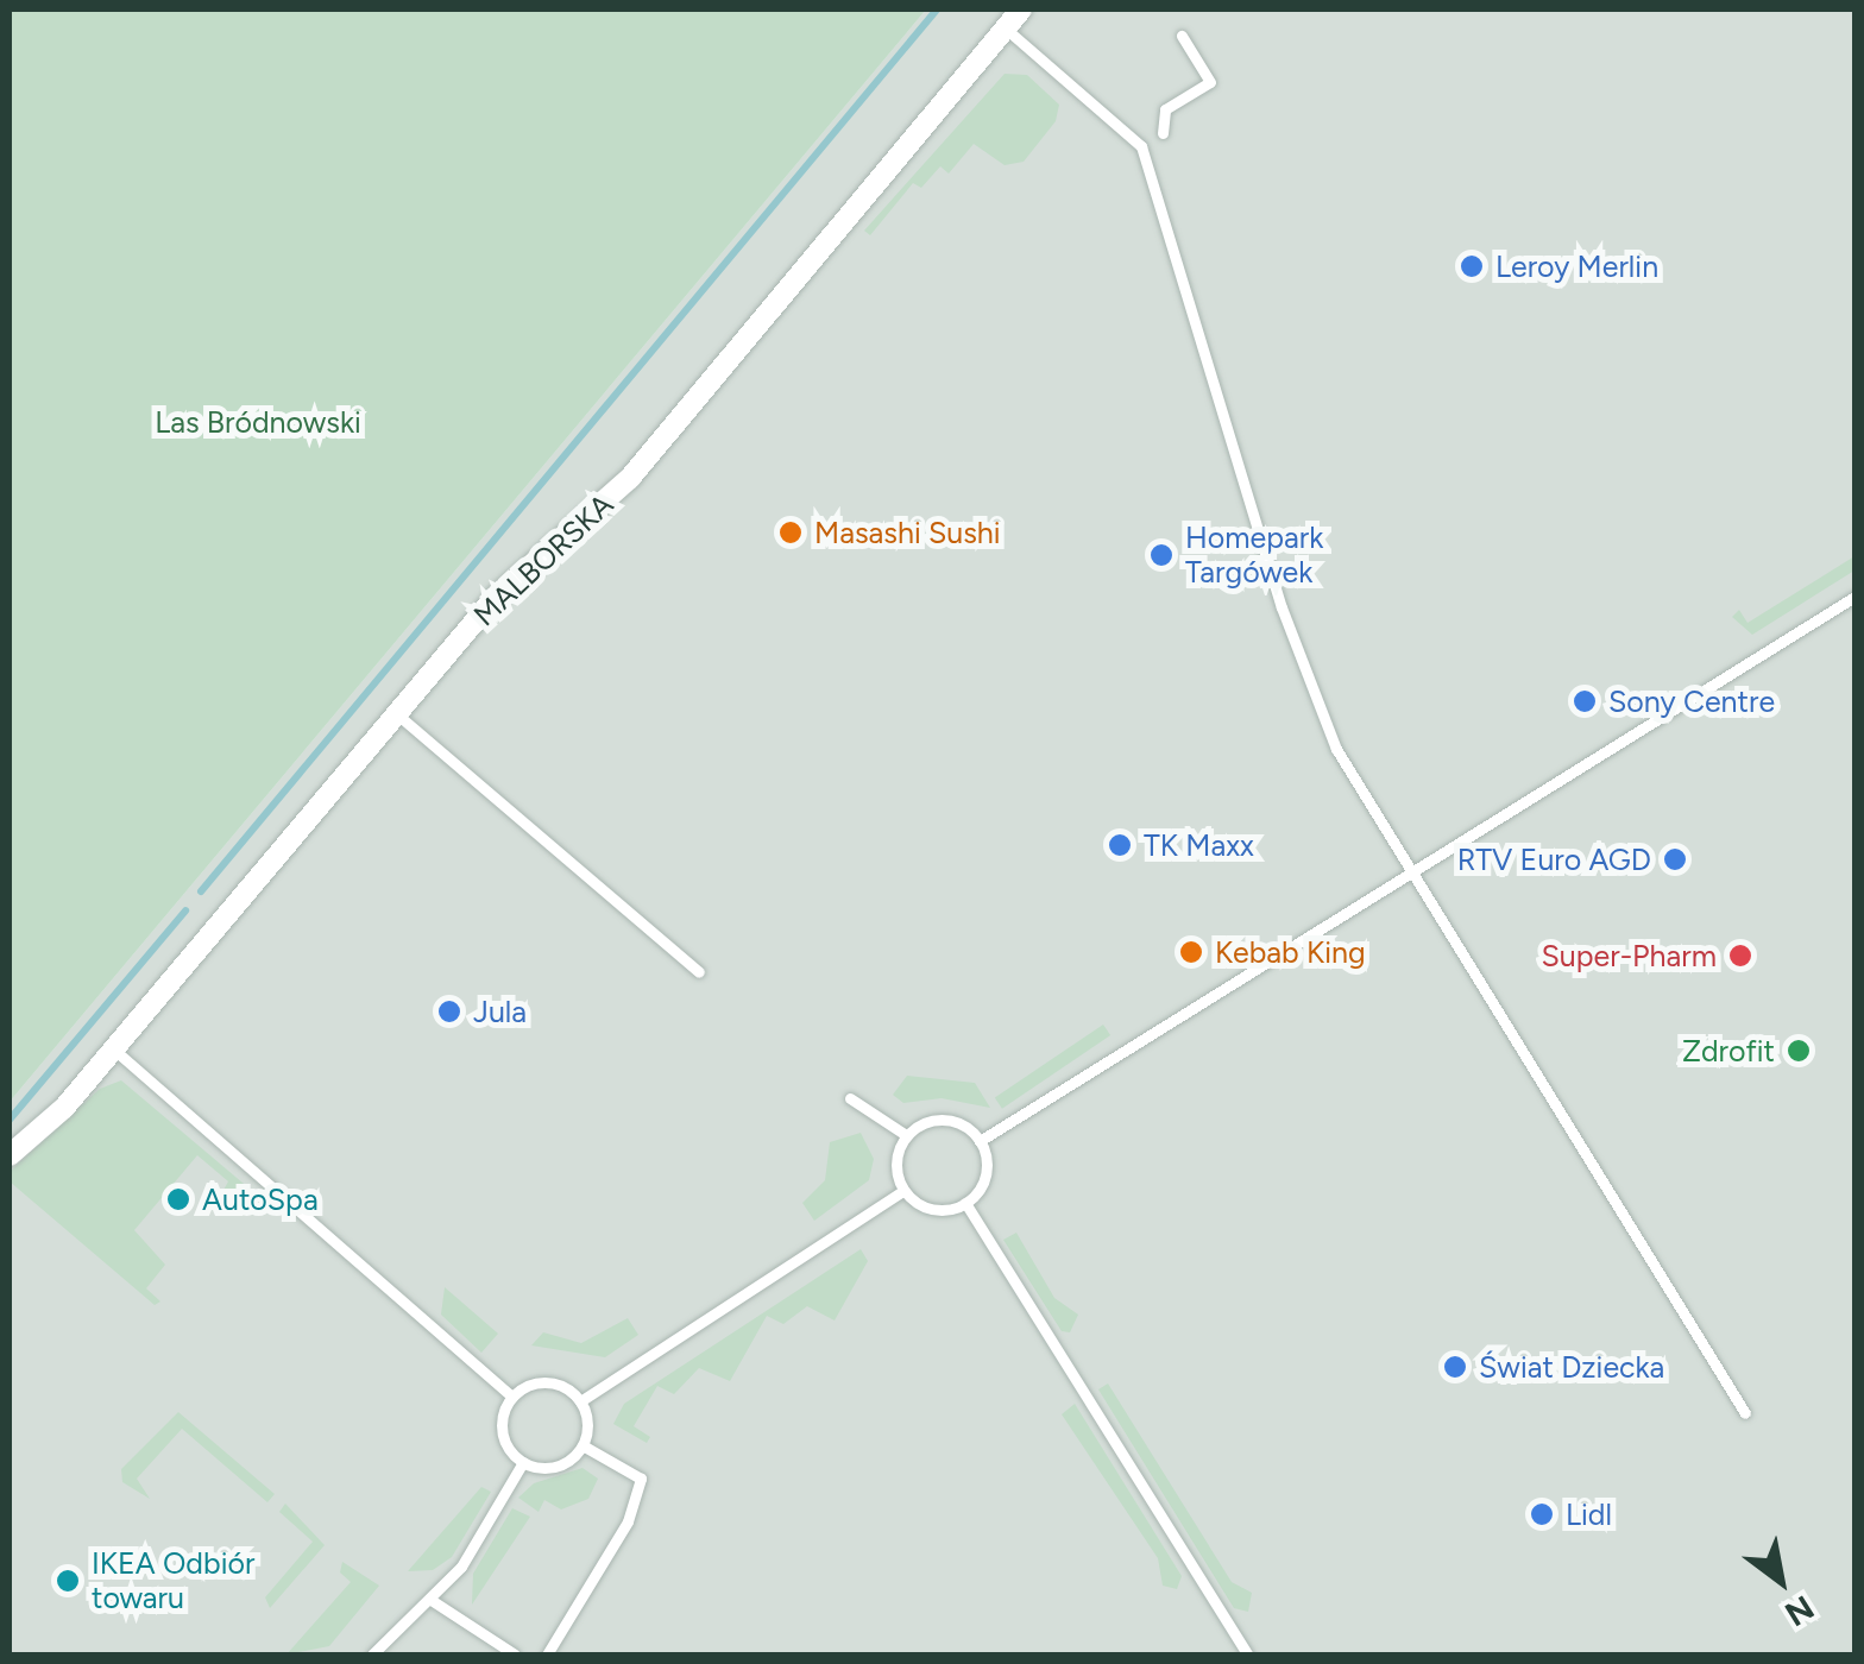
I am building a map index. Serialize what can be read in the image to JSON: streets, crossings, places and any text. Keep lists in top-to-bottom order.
{
  "streets": {
    "street": ["MALBORSKA"]
  },
  "parks": ["Las Bródnowski"],
  "places": [
    "Leroy Merlin",
    "Masashi Sushi",
    "Homepark Targówek",
    "Sony Centre",
    "TK Maxx",
    "RTV Euro AGD",
    "Kebab King",
    "Super-Pharm",
    "Jula",
    "Zdrofit",
    "AutoSpa",
    "Świat Dziecka",
    "Lidl",
    "IKEA Odbiór towaru"
  ],
  "north": "bottom right"
}
